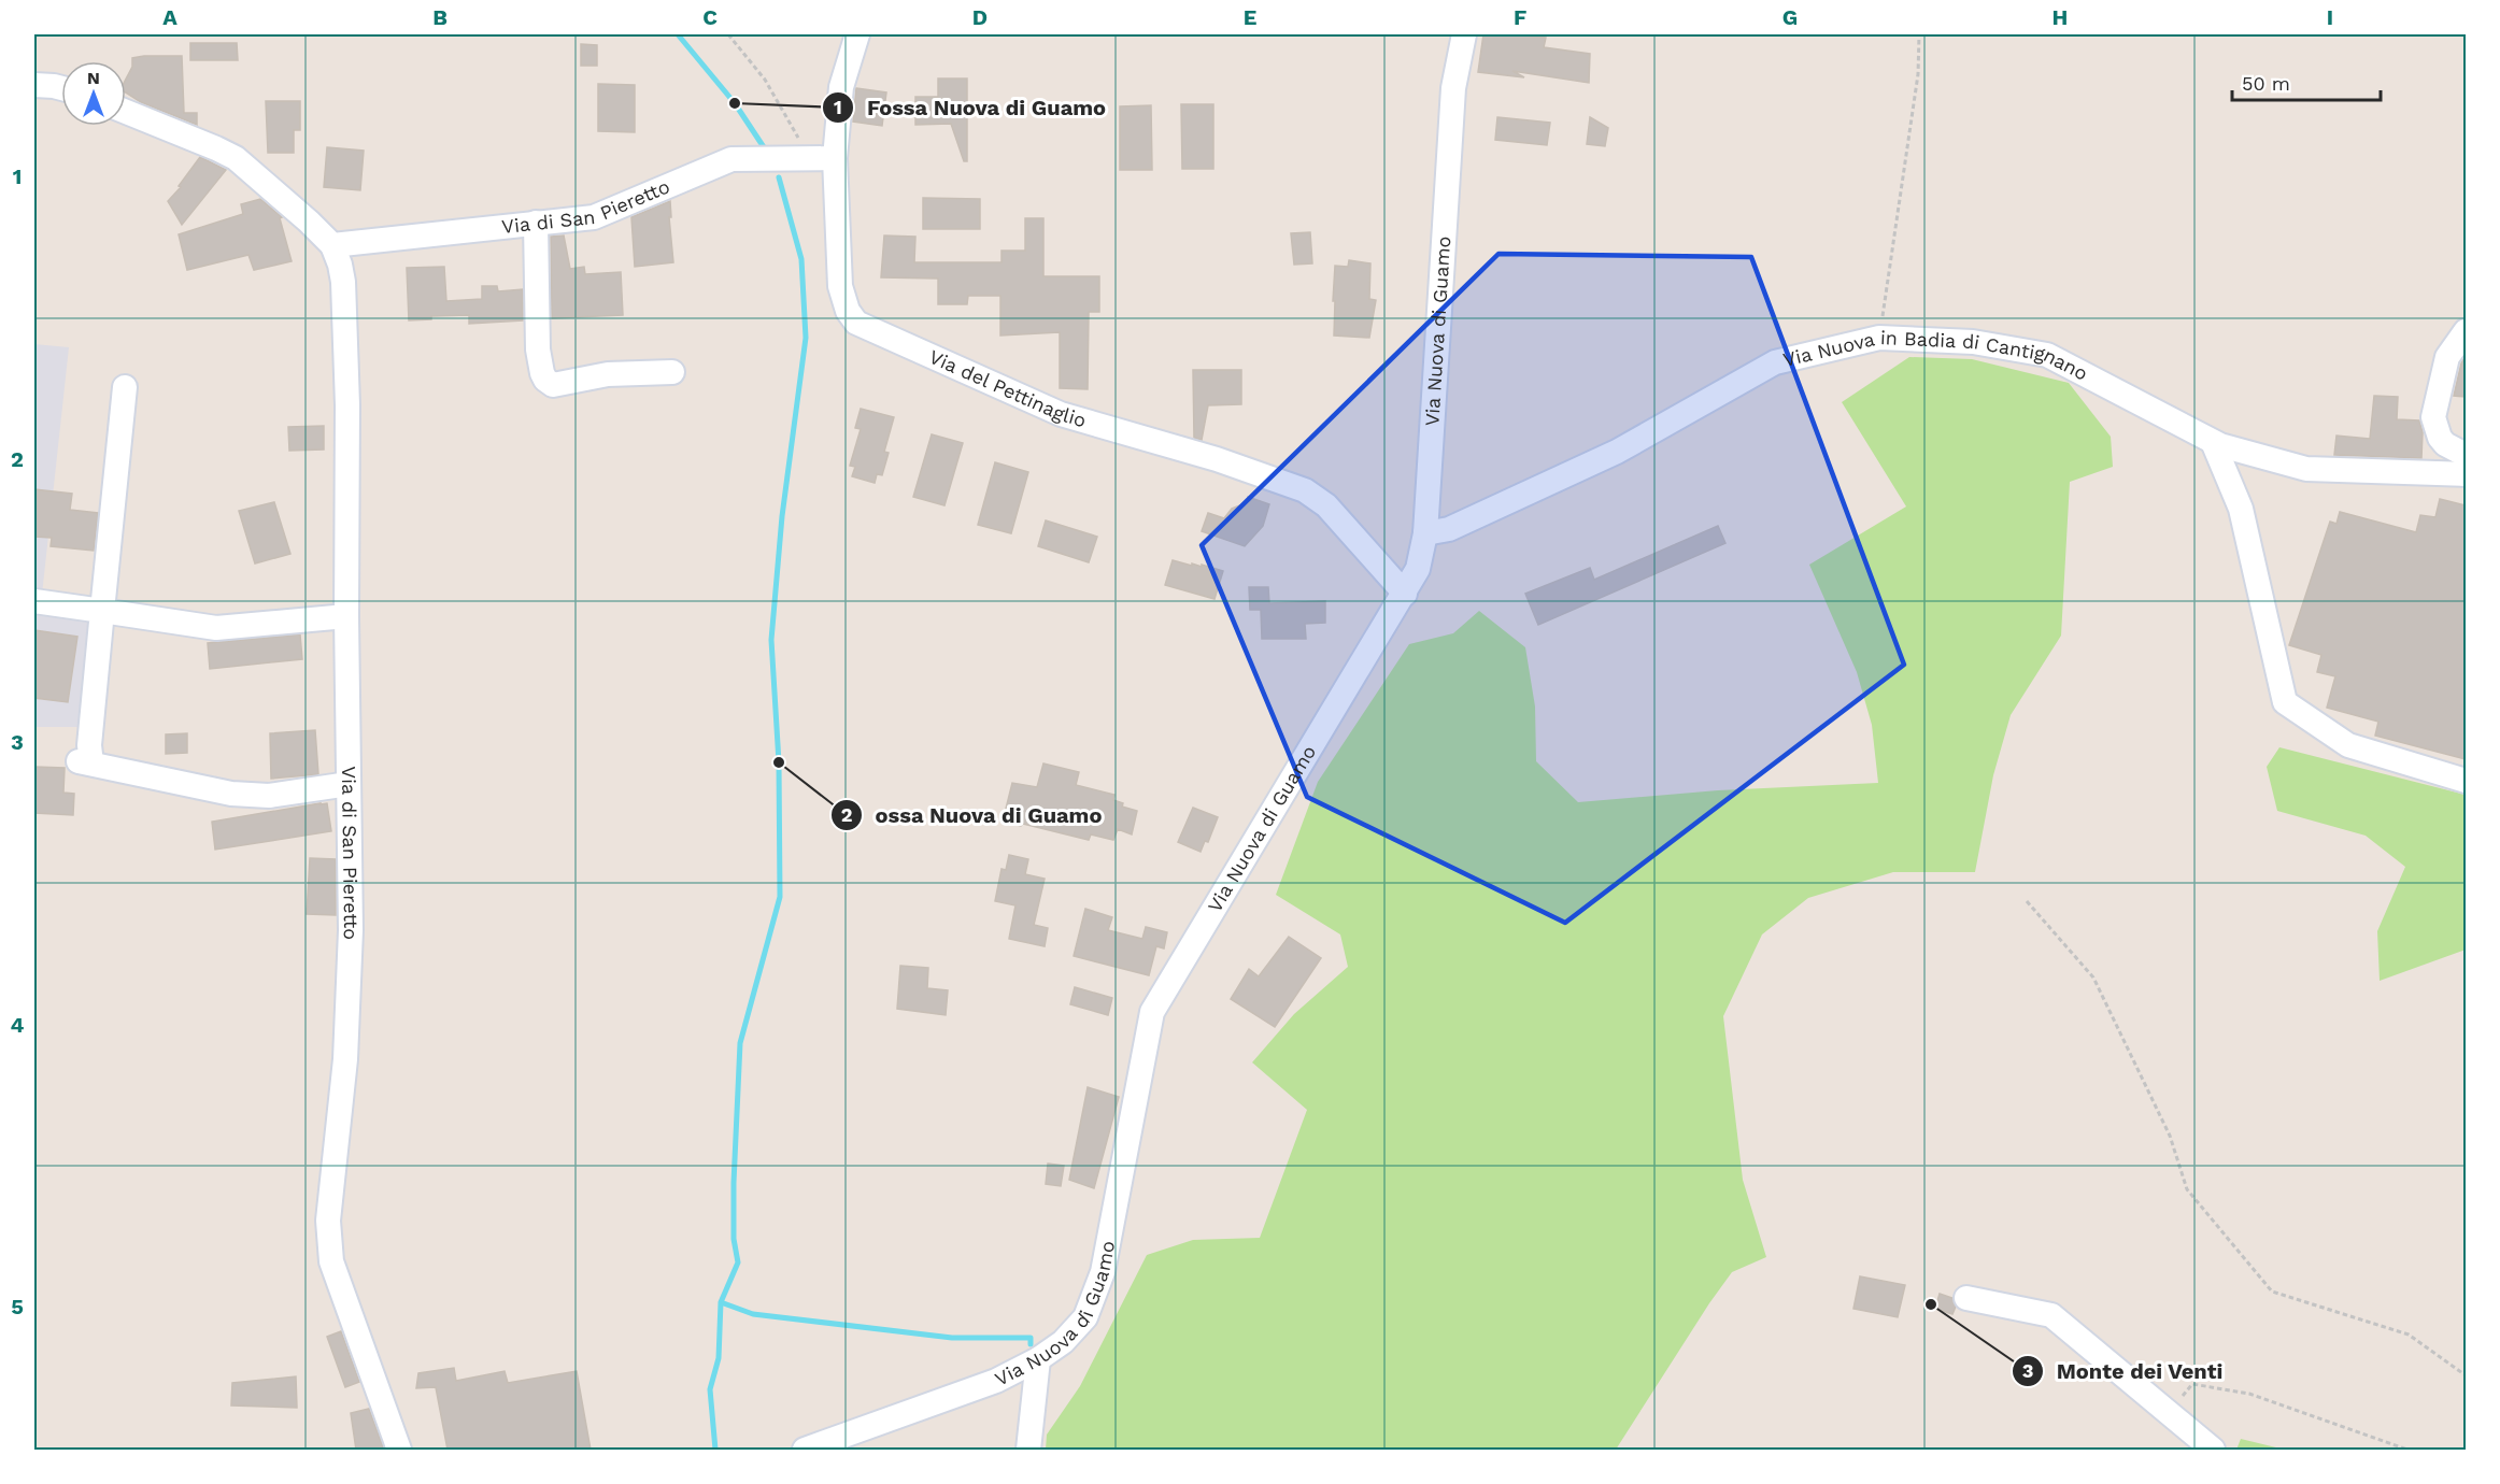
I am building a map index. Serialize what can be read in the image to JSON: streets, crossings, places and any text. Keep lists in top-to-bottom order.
{
  "streets": {
    "street": [
      "Via di San Pieretto",
      "Via Nuova di Guamo",
      "Via Nuova in Badia di Cantignano",
      "Via del Pettinaglio"
    ]
  },
  "crossings": [
    ["Via di San Pieretto", "Via del Pettinaglio"],
    ["Via Nuova di Guamo", "Via Nuova in Badia di Cantignano"],
    ["Via Nuova di Guamo", "Via del Pettinaglio"]
  ],
  "places": ["Fossa Nuova di Guamo", "ossa Nuova di Guamo", "Monte dei Venti"],
  "scale_bar": "50 m",
  "north": "top",
  "grid": {
    "columns": [
      "A",
      "B",
      "C",
      "D",
      "E",
      "F",
      "G",
      "H",
      "I"
    ],
    "rows": [
      "1",
      "2",
      "3",
      "4",
      "5"
    ]
  }
}
